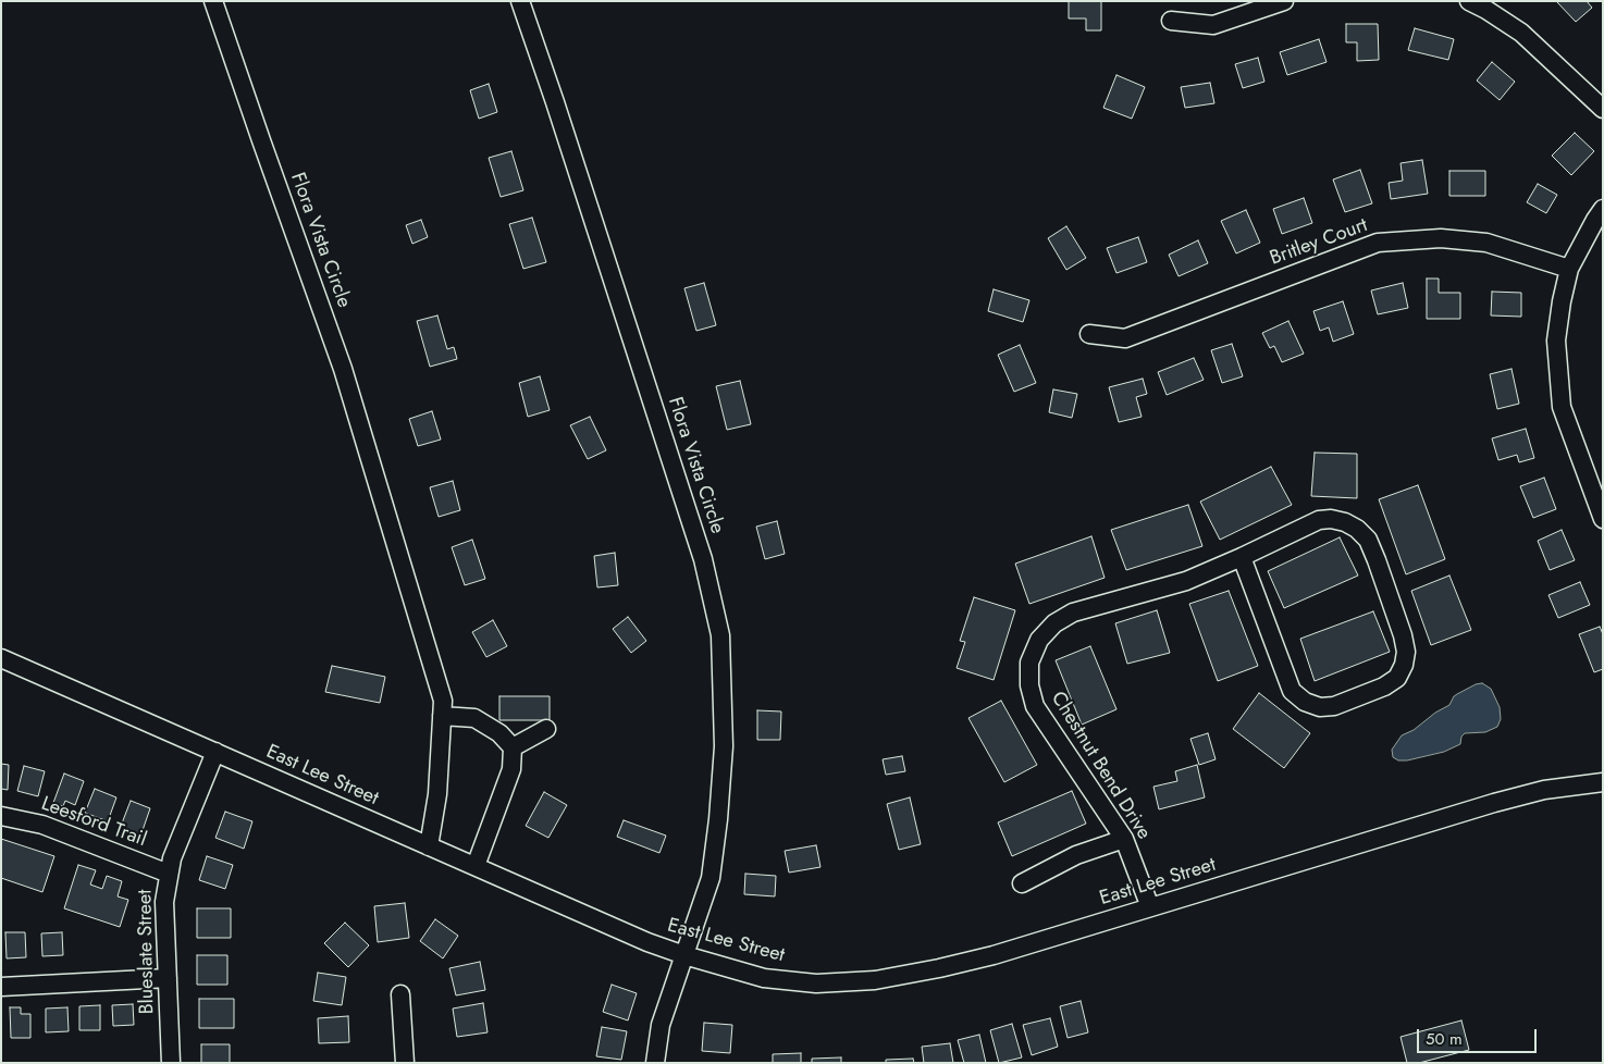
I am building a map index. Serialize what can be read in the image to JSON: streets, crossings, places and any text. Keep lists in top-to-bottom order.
{
  "streets": {
    "street": [
      "Flora Vista Circle",
      "Britley Court",
      "Chestnut Bend Drive",
      "East Lee Street",
      "Leesford Trail",
      "Blueslate Street"
    ]
  },
  "crossings": [
    ["Flora Vista Circle", "East Lee Street"],
    ["Chestnut Bend Drive", "East Lee Street"],
    ["East Lee Street", "Blueslate Street"],
    ["Leesford Trail", "Blueslate Street"]
  ],
  "scale_bar": "50 m"
}
